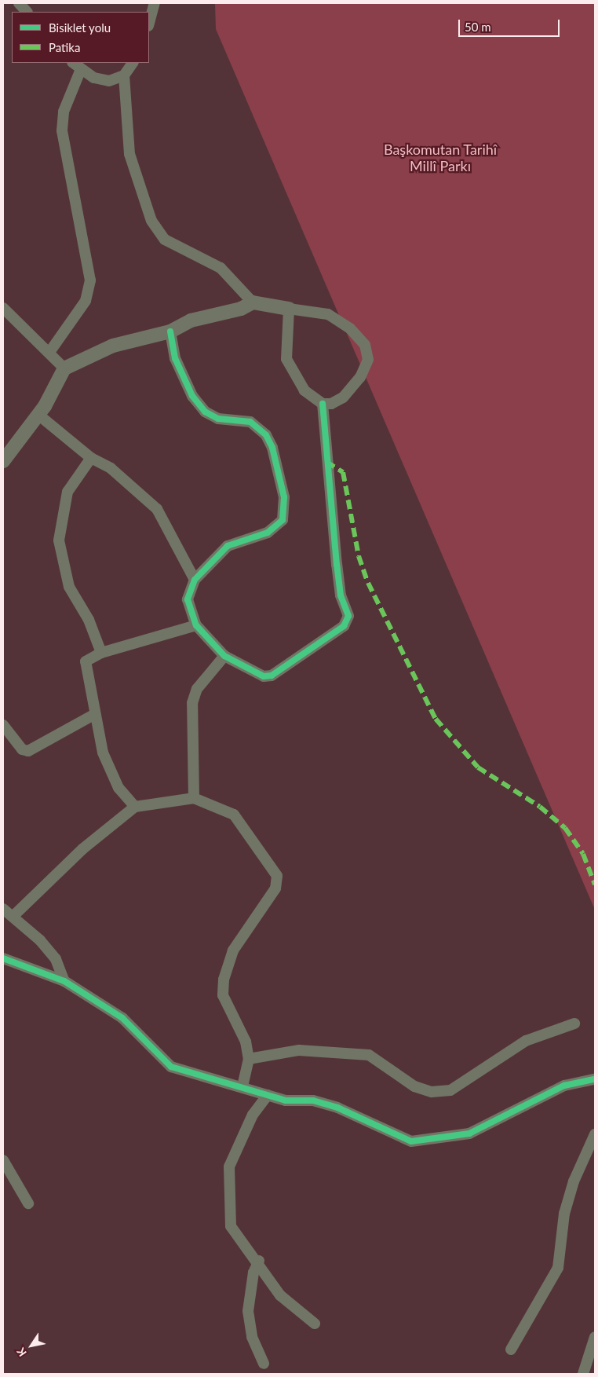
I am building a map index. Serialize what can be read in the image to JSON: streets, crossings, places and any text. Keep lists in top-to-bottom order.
{
  "parks": ["Başkomutan Tarihî Millî Parkı"],
  "legend": ["Bisiklet yolu", "Patika"],
  "scale_bar": "50 m",
  "north": "bottom left"
}
